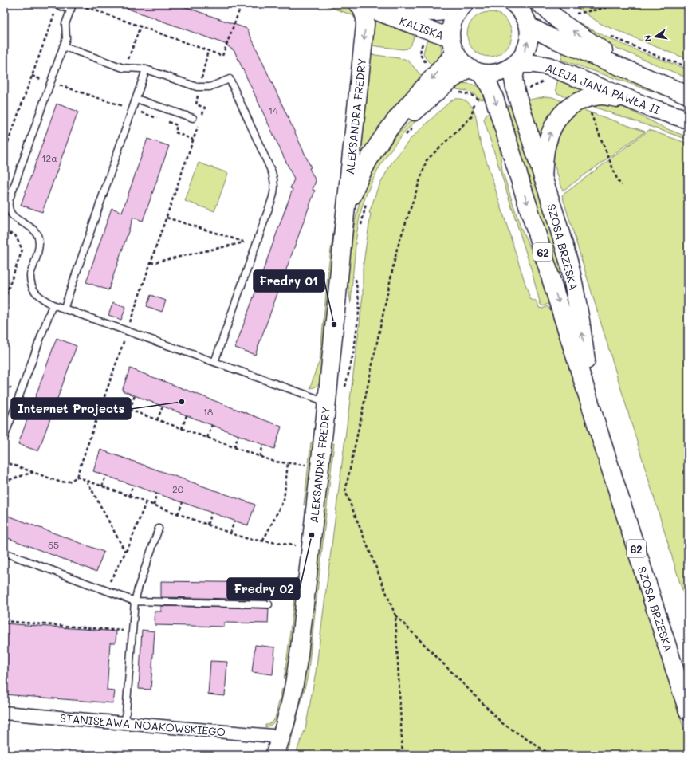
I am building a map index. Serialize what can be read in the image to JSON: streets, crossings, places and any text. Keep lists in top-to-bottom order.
{
  "streets": {
    "main road": [
      "KALISKA",
      "ALEJA JANA PAWŁA II",
      "ALEKSANDRA FREDRY",
      "SZOSA BRZESKA",
      "62"
    ],
    "street": ["STANISŁAWA NOAKOWSKIEGO"]
  },
  "crossings": [
    ["KALISKA", "ALEKSANDRA FREDRY"],
    ["KALISKA", "62"],
    ["ALEJA JANA PAWŁA II", "SZOSA BRZESKA"],
    ["ALEJA JANA PAWŁA II", "62"],
    ["ALEKSANDRA FREDRY", "SZOSA BRZESKA"],
    ["ALEKSANDRA FREDRY", "62"],
    ["ALEKSANDRA FREDRY", "STANISŁAWA NOAKOWSKIEGO"],
    ["SZOSA BRZESKA", "62"]
  ],
  "places": ["Fredry 01", "Internet Projects", "Fredry 02"],
  "house_numbers": [
    "14",
    "12a",
    "18",
    "20",
    "55"
  ],
  "north": "left"
}
